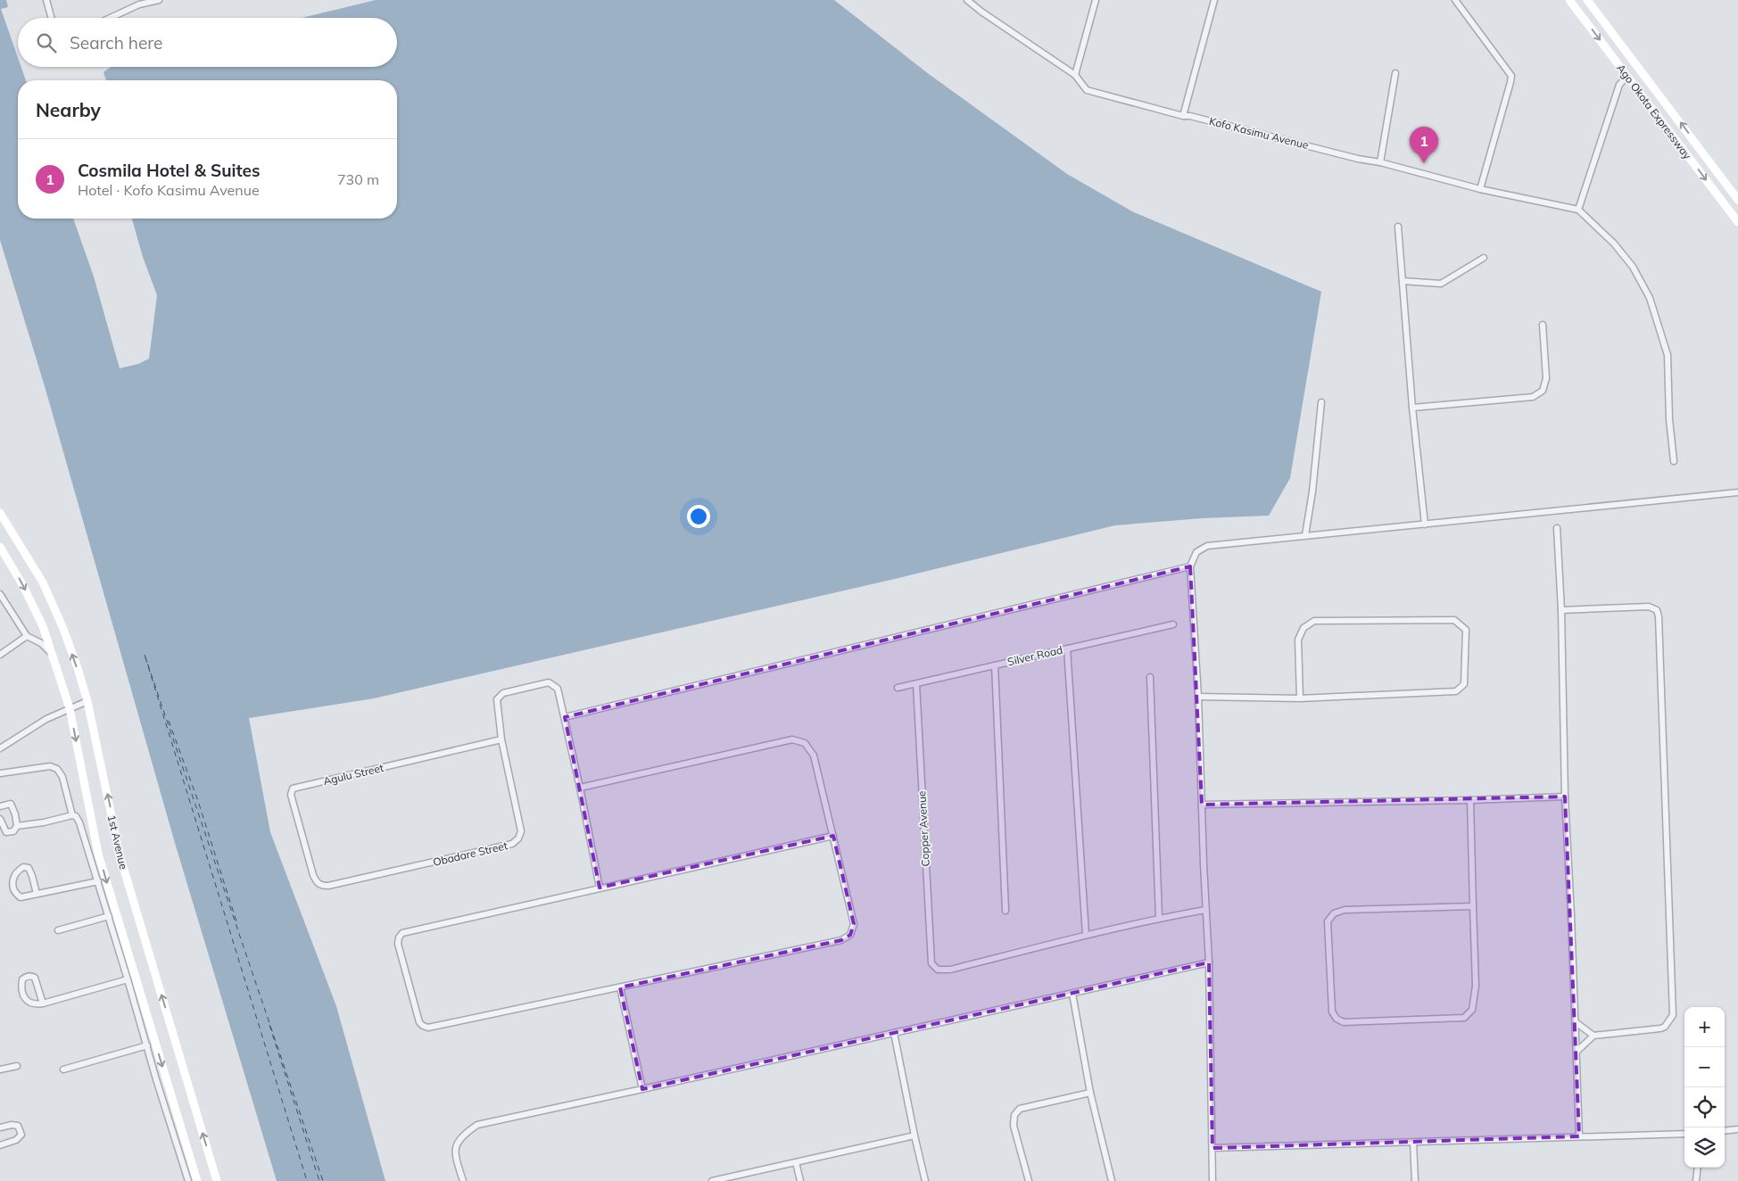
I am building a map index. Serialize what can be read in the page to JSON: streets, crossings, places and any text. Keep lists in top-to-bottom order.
{
  "streets": {
    "main road": ["Ago Okota Expressway", "1st Avenue"],
    "street": [
      "Kofo Kasimu Avenue",
      "Silver Road",
      "Agulu Street",
      "Copper Avenue",
      "Obadare Street"
    ]
  },
  "crossings": [
    ["Silver Road", "Copper Avenue"],
    ["Agulu Street", "Obadare Street"]
  ],
  "page": {
    "search": "Search here",
    "heading": "Nearby",
    "pins": "1",
    "list": [
      {
        "mark": "1",
        "name": "Cosmila Hotel & Suites",
        "note": "Hotel · Kofo Kasimu Avenue",
        "value": "730 m"
      }
    ],
    "map_buttons": ["+", "−"]
  }
}
